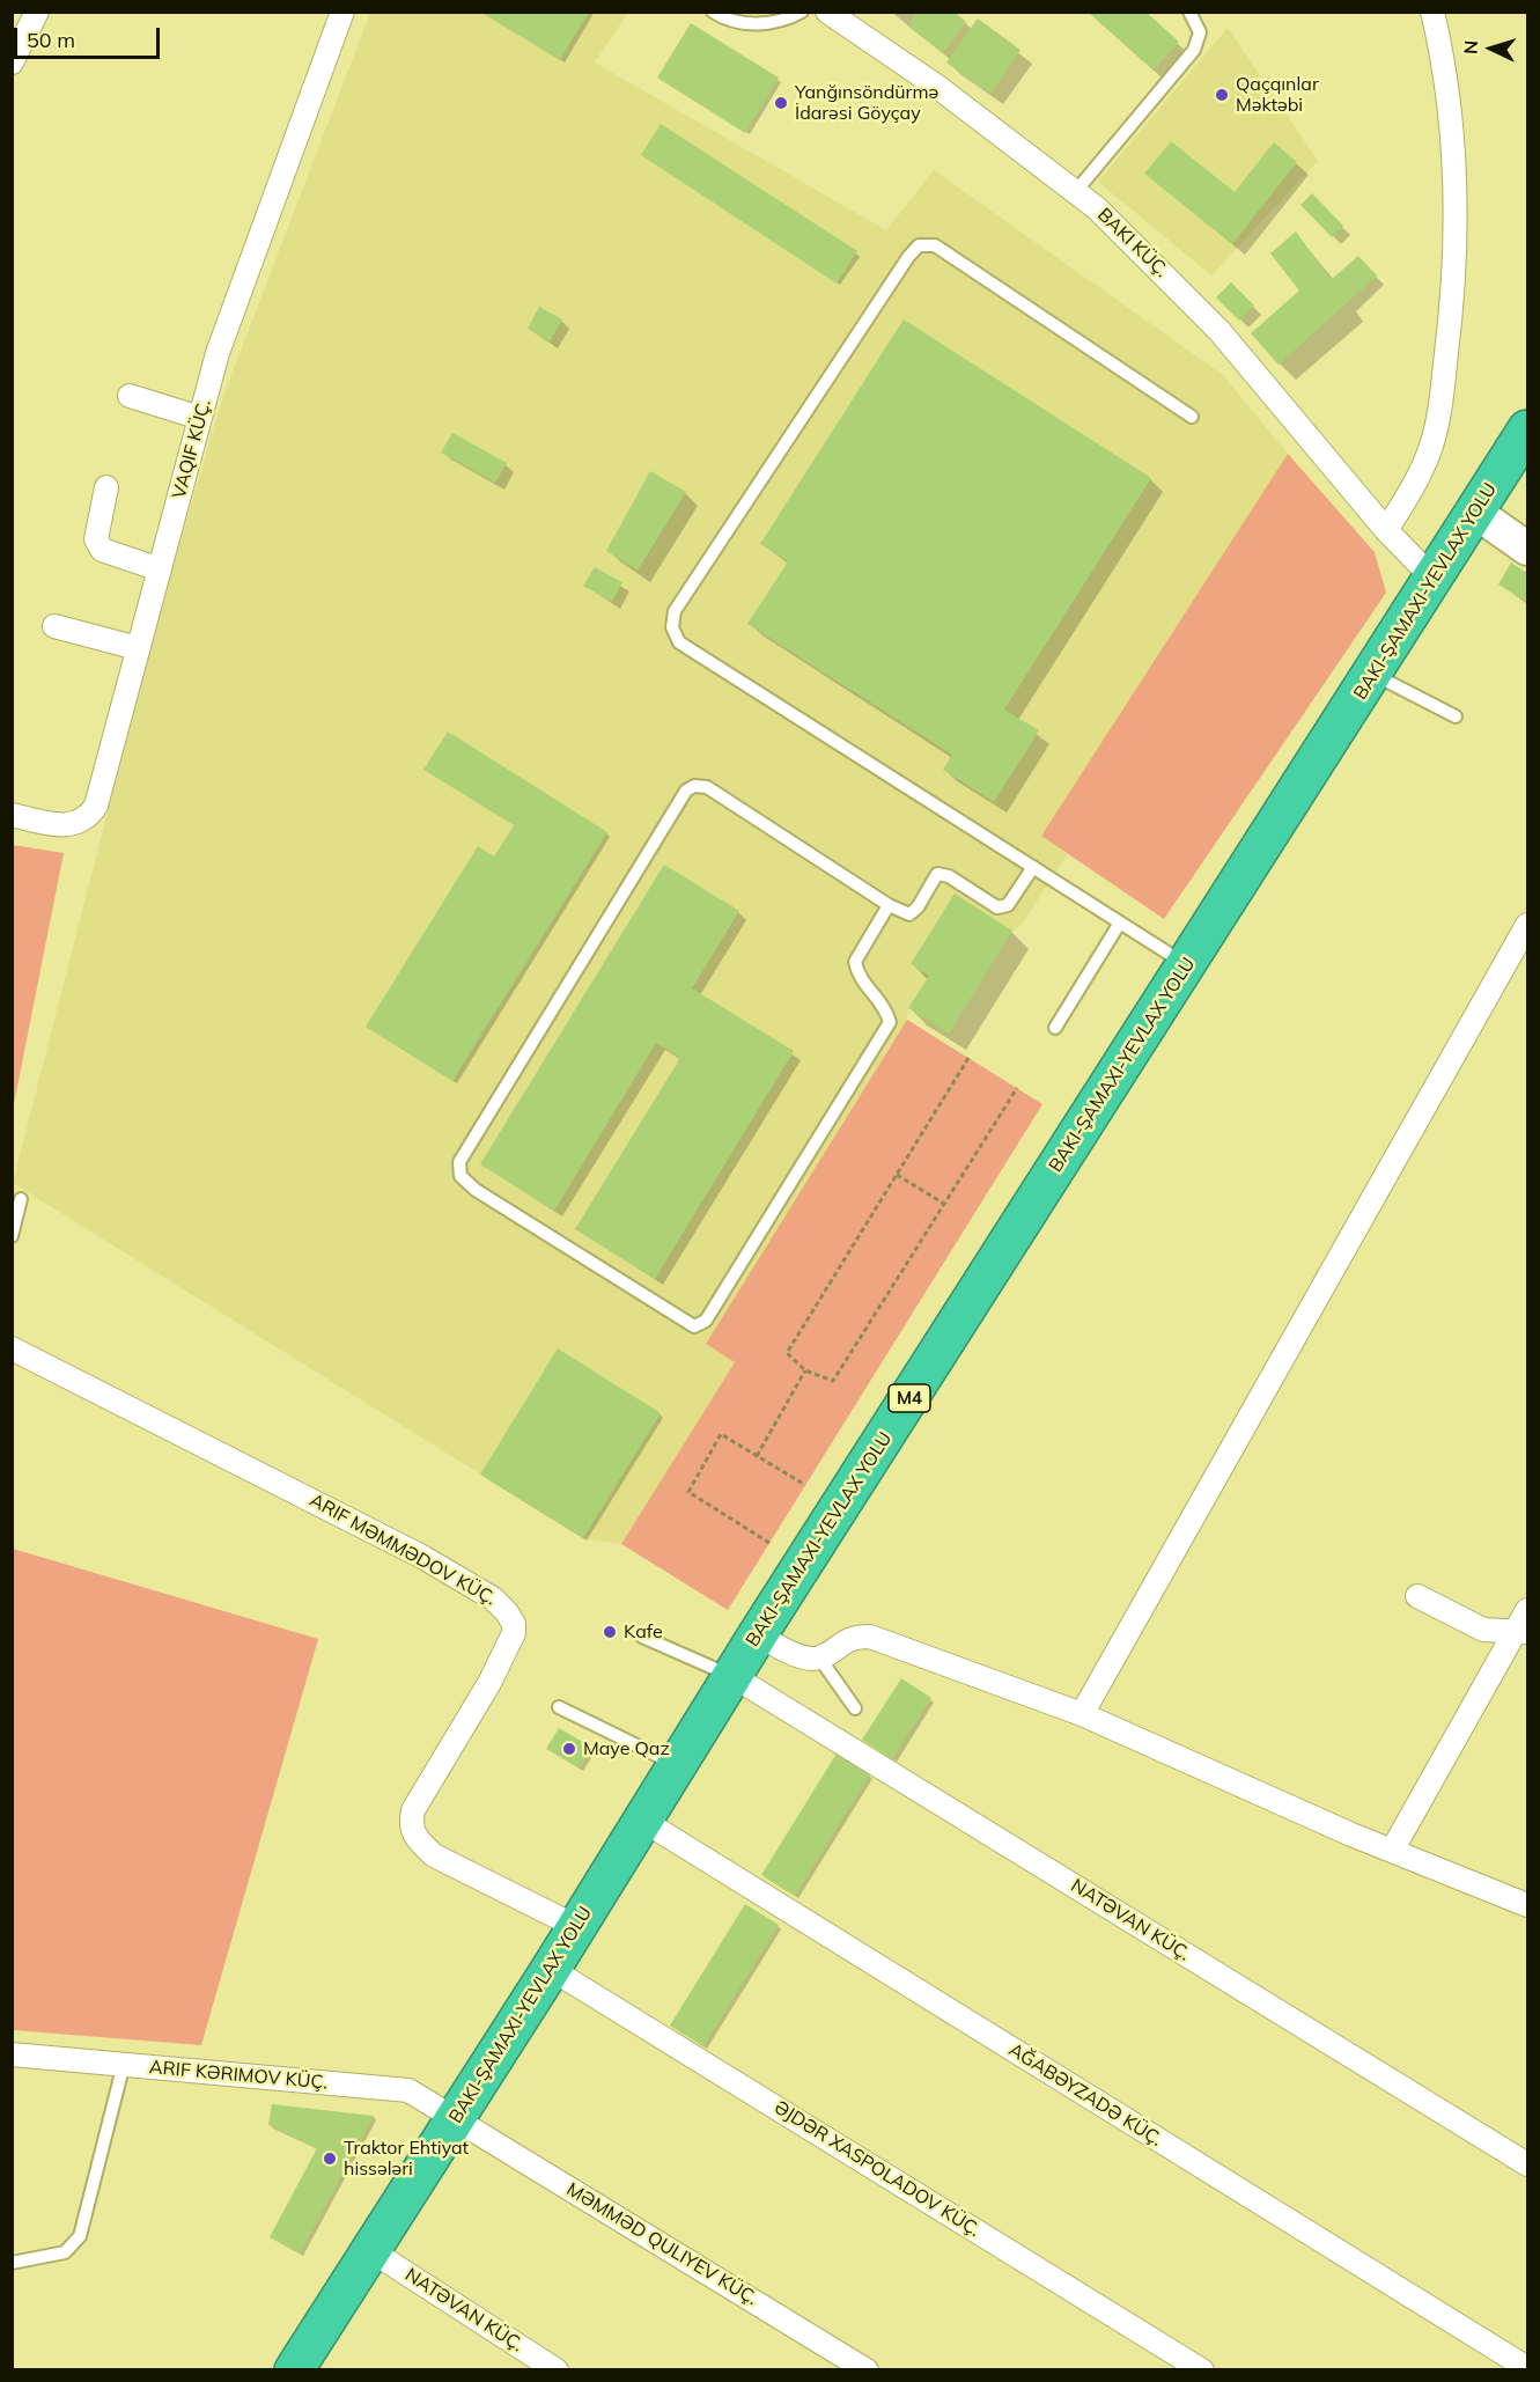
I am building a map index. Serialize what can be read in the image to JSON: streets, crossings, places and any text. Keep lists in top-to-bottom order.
{
  "streets": {
    "highway": ["M4"],
    "street": [
      "VAQIF KÜÇ.",
      "ARIF MƏMMƏDOV KÜÇ.",
      "NATƏVAN KÜÇ.",
      "ARIF KƏRIMOV KÜÇ.",
      "AĞABƏYZADƏ KÜÇ.",
      "ƏJDƏR XASPOLADOV KÜÇ.",
      "MƏMMƏD QULIYEV KÜÇ."
    ]
  },
  "crossings": [
    ["M4", "ARIF MƏMMƏDOV KÜÇ."],
    ["M4", "NATƏVAN KÜÇ."],
    ["M4", "ARIF KƏRIMOV KÜÇ."],
    ["M4", "AĞABƏYZADƏ KÜÇ."],
    ["M4", "ƏJDƏR XASPOLADOV KÜÇ."],
    ["M4", "MƏMMƏD QULIYEV KÜÇ."],
    ["ARIF KƏRIMOV KÜÇ.", "MƏMMƏD QULIYEV KÜÇ."]
  ],
  "places": [
    "Qaçqınlar Məktəbi",
    "Yanğınsöndürmə İdarəsi Göyçay",
    "Kafe",
    "Maye Qaz",
    "Traktor Ehtiyat hissələri"
  ],
  "scale_bar": "50 m",
  "north": "left"
}
